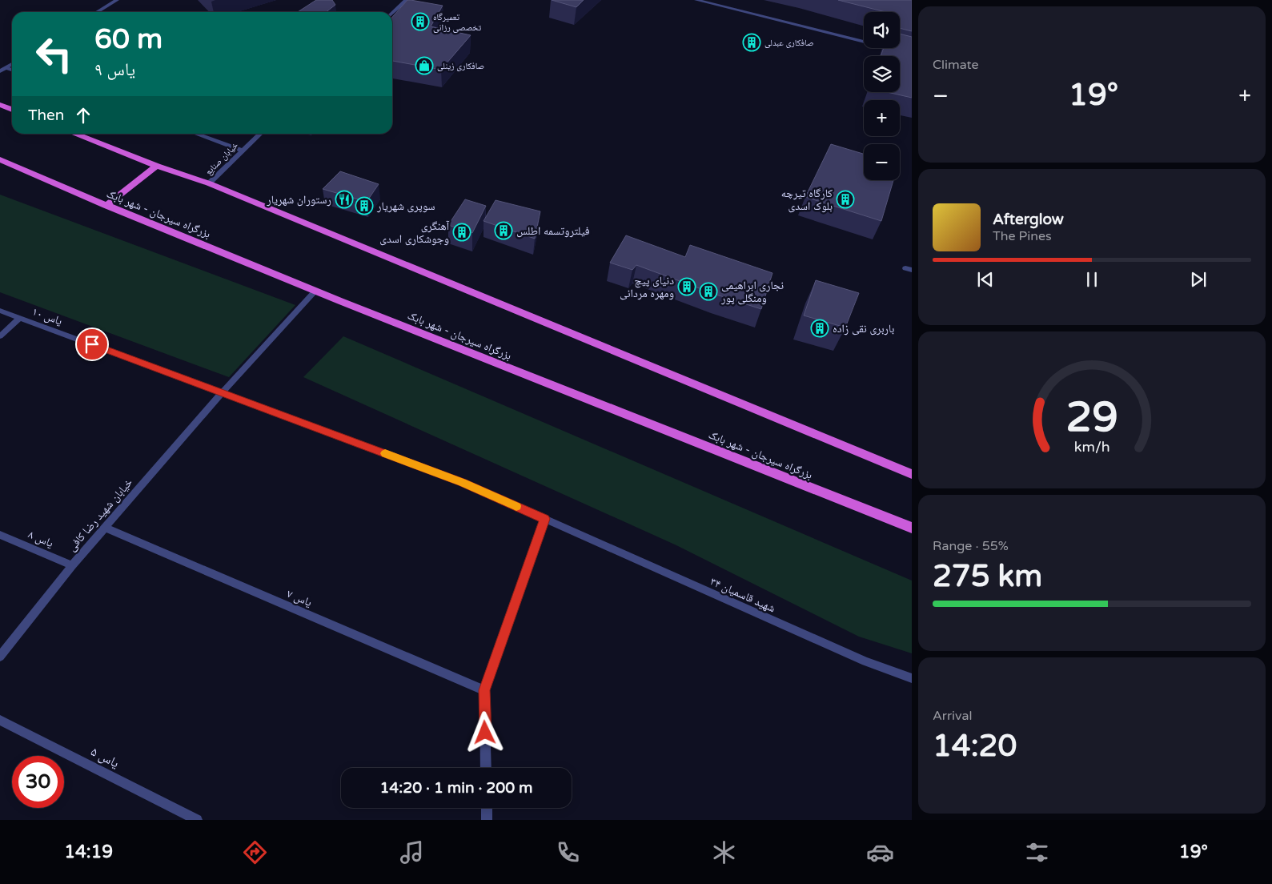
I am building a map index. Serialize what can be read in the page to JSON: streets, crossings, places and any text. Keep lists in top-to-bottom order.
{
  "streets": {
    "highway": ["بزرگراه سیرجان - شهر بابک"],
    "street": [
      "خیابان صنایع",
      "یاس ۱۰",
      "خیابان شهید رضا کافی",
      "یاس ۸",
      "شهید قاسمیان ۳۴",
      "یاس ۷",
      "یاس ۵"
    ]
  },
  "crossings": [
    ["بزرگراه سیرجان - شهر بابک", "خیابان شهید رضا کافی"],
    ["یاس ۱۰", "خیابان شهید رضا کافی"],
    ["یاس ۱۰", "شهید قاسمیان ۳۴"],
    ["خیابان شهید رضا کافی", "یاس ۸"],
    ["خیابان شهید رضا کافی", "یاس ۷"]
  ],
  "places": {
    "building": [
      "تعمیرگاه تخصصی رزانی",
      "صافکاری عبدلی",
      "کارگاه تیرچه بلوک اسدی",
      "سوپری شهریار",
      "فیلتروتسمه اطلس",
      "آهنگری وجوشکاری اسدی",
      "دنیای پیچ ومهره مردانی",
      "نجاری ابراهیمی ومنگلی پور",
      "باربری نقی زاده"
    ],
    "shop": ["صافکاری زینلی"],
    "restaurant": ["رستوران شهریار"]
  },
  "page": {
    "tile": [
      "Climate",
      ["Range · 55%", "275 km"],
      ["Arrival", "14:20"]
    ],
    "map_buttons": ["+", "−"],
    "turn": ["60 m", "یاس ۹"],
    "heat": ["−", "19°", "+"],
    "then": "Then",
    "song": ["Afterglow", "The Pines"],
    "limit": "30",
    "trip": "14:20 · 1 min · 200 m",
    "tabs": ["14:19", "19°"],
    "gauge": ["29", "km/h"]
  }
}
